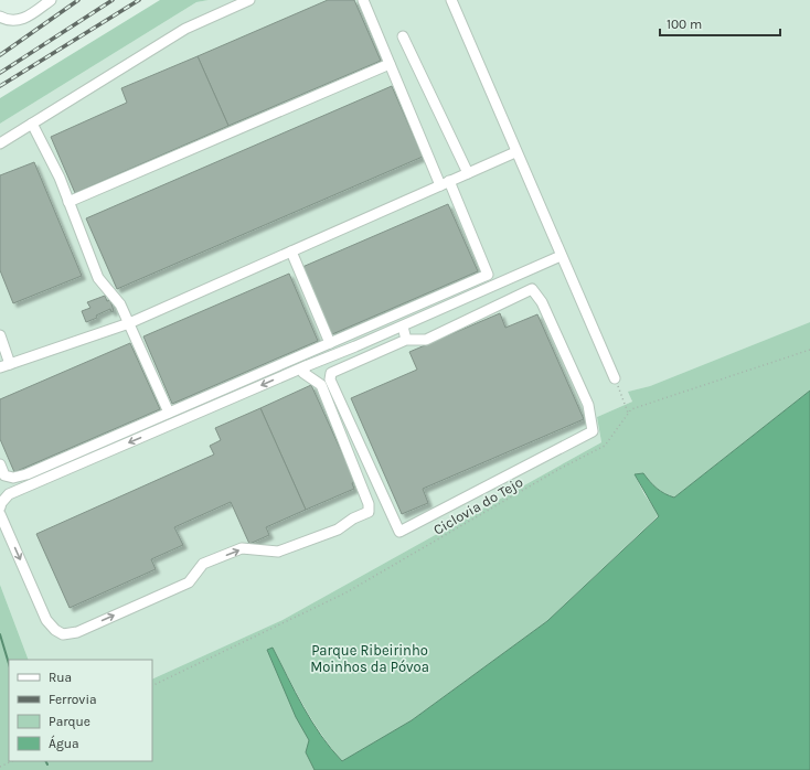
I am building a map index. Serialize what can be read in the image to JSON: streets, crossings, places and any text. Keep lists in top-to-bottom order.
{
  "streets": {
    "path": ["Ciclovia do Tejo"]
  },
  "parks": ["Parque Ribeirinho Moinhos da Póvoa"],
  "legend": [
    "Rua",
    "Ferrovia",
    "Parque",
    "Água"
  ],
  "scale_bar": "100 m"
}
